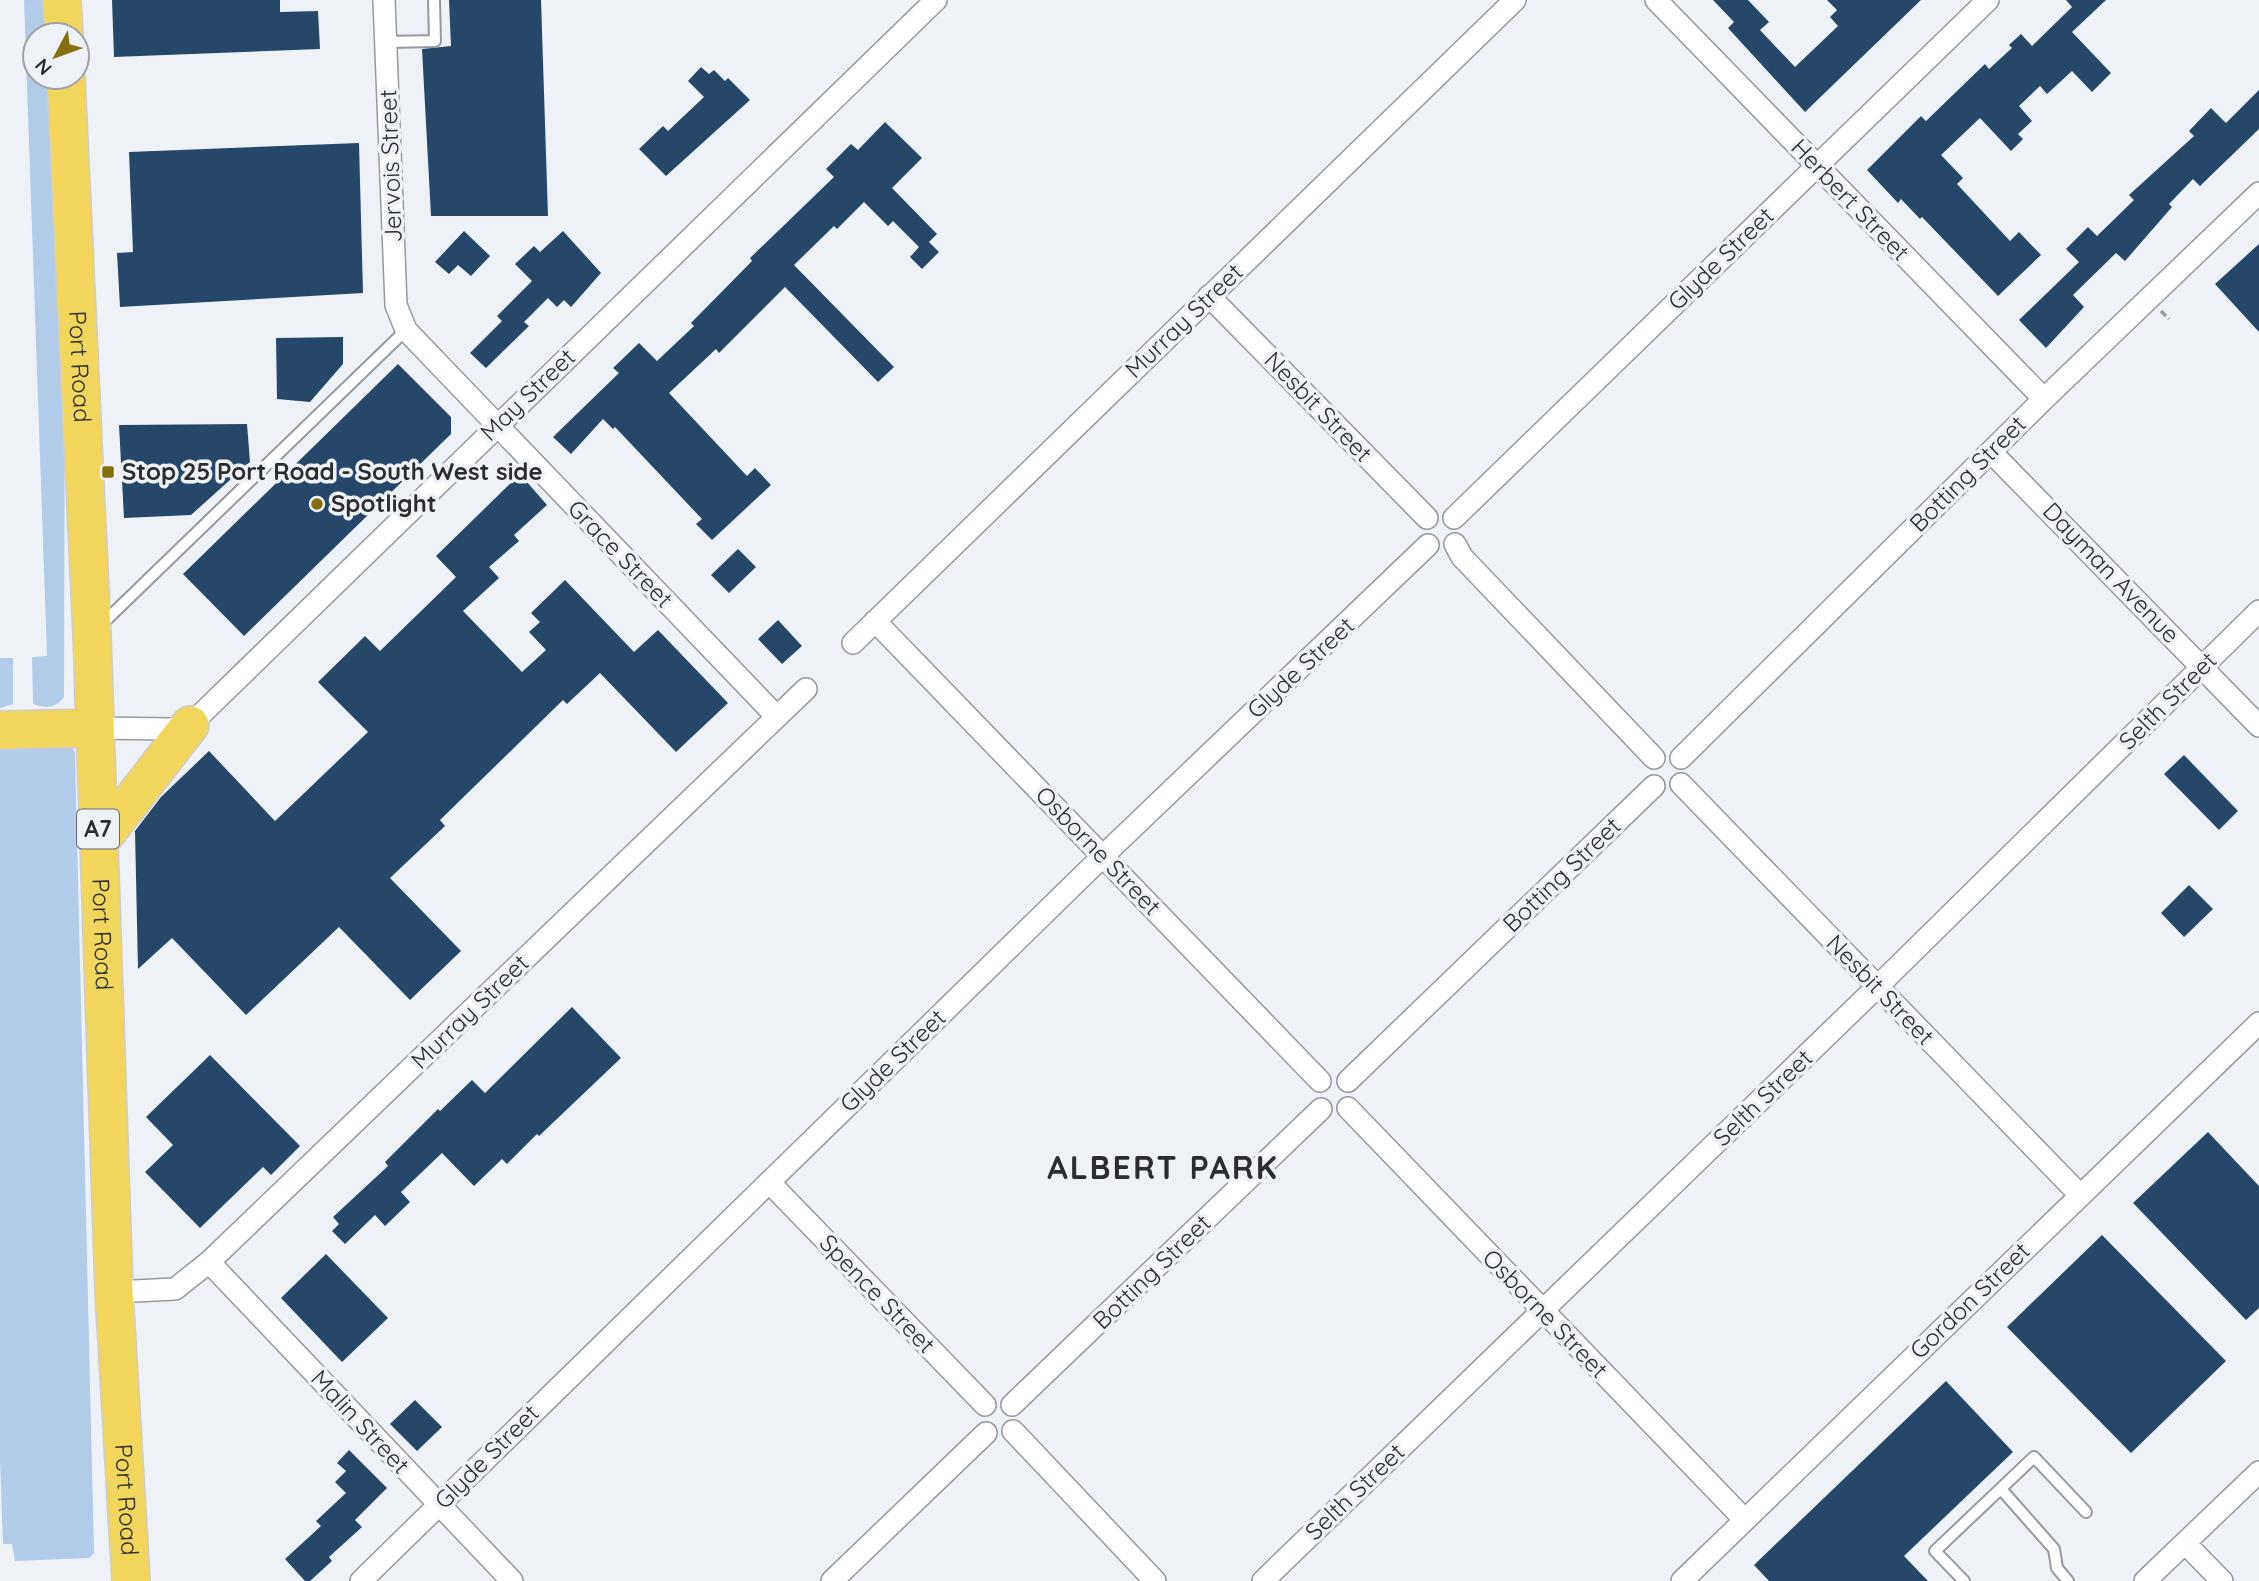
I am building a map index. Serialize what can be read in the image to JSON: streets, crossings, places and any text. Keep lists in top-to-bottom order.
{
  "streets": {
    "highway": ["Port Road", "A7"],
    "street": [
      "Jervois Street",
      "Herbert Street",
      "Glyde Street",
      "Murray Street",
      "May Street",
      "Nesbit Street",
      "Botting Street",
      "Grace Street",
      "Dayman Avenue",
      "Selth Street",
      "Osborne Street",
      "Spence Street",
      "Gordon Street",
      "Malin Street"
    ]
  },
  "crossings": [
    ["Jervois Street", "Grace Street"],
    ["Herbert Street", "Glyde Street"],
    ["Herbert Street", "Botting Street"],
    ["Glyde Street", "Nesbit Street"],
    ["Glyde Street", "Osborne Street"],
    ["Glyde Street", "Spence Street"],
    ["Glyde Street", "Malin Street"],
    ["Murray Street", "Port Road"],
    ["Murray Street", "Nesbit Street"],
    ["Murray Street", "Grace Street"],
    ["Murray Street", "Osborne Street"],
    ["Murray Street", "Malin Street"],
    ["May Street", "Grace Street"],
    ["Nesbit Street", "Botting Street"],
    ["Nesbit Street", "Selth Street"],
    ["Nesbit Street", "Gordon Street"],
    ["Botting Street", "Dayman Avenue"],
    ["Botting Street", "Osborne Street"],
    ["Botting Street", "Spence Street"],
    ["Dayman Avenue", "Selth Street"],
    ["Selth Street", "Osborne Street"],
    ["Osborne Street", "Gordon Street"]
  ],
  "districts": ["ALBERT PARK"],
  "places": {
    "transit": ["Stop 25 Port Road - South West side"],
    "other": ["Spotlight"]
  },
  "north": "bottom left"
}
